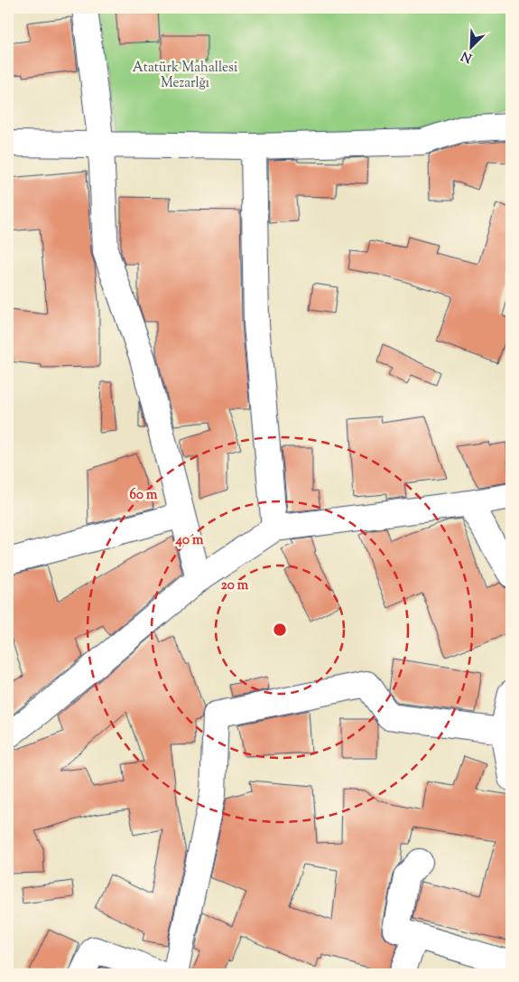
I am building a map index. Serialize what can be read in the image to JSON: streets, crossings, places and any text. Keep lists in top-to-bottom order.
{
  "parks": ["Atatürk Mahallesi Mezarlğı"],
  "north": "bottom left",
  "rings": ["60 m", "40 m", "20 m"]
}
